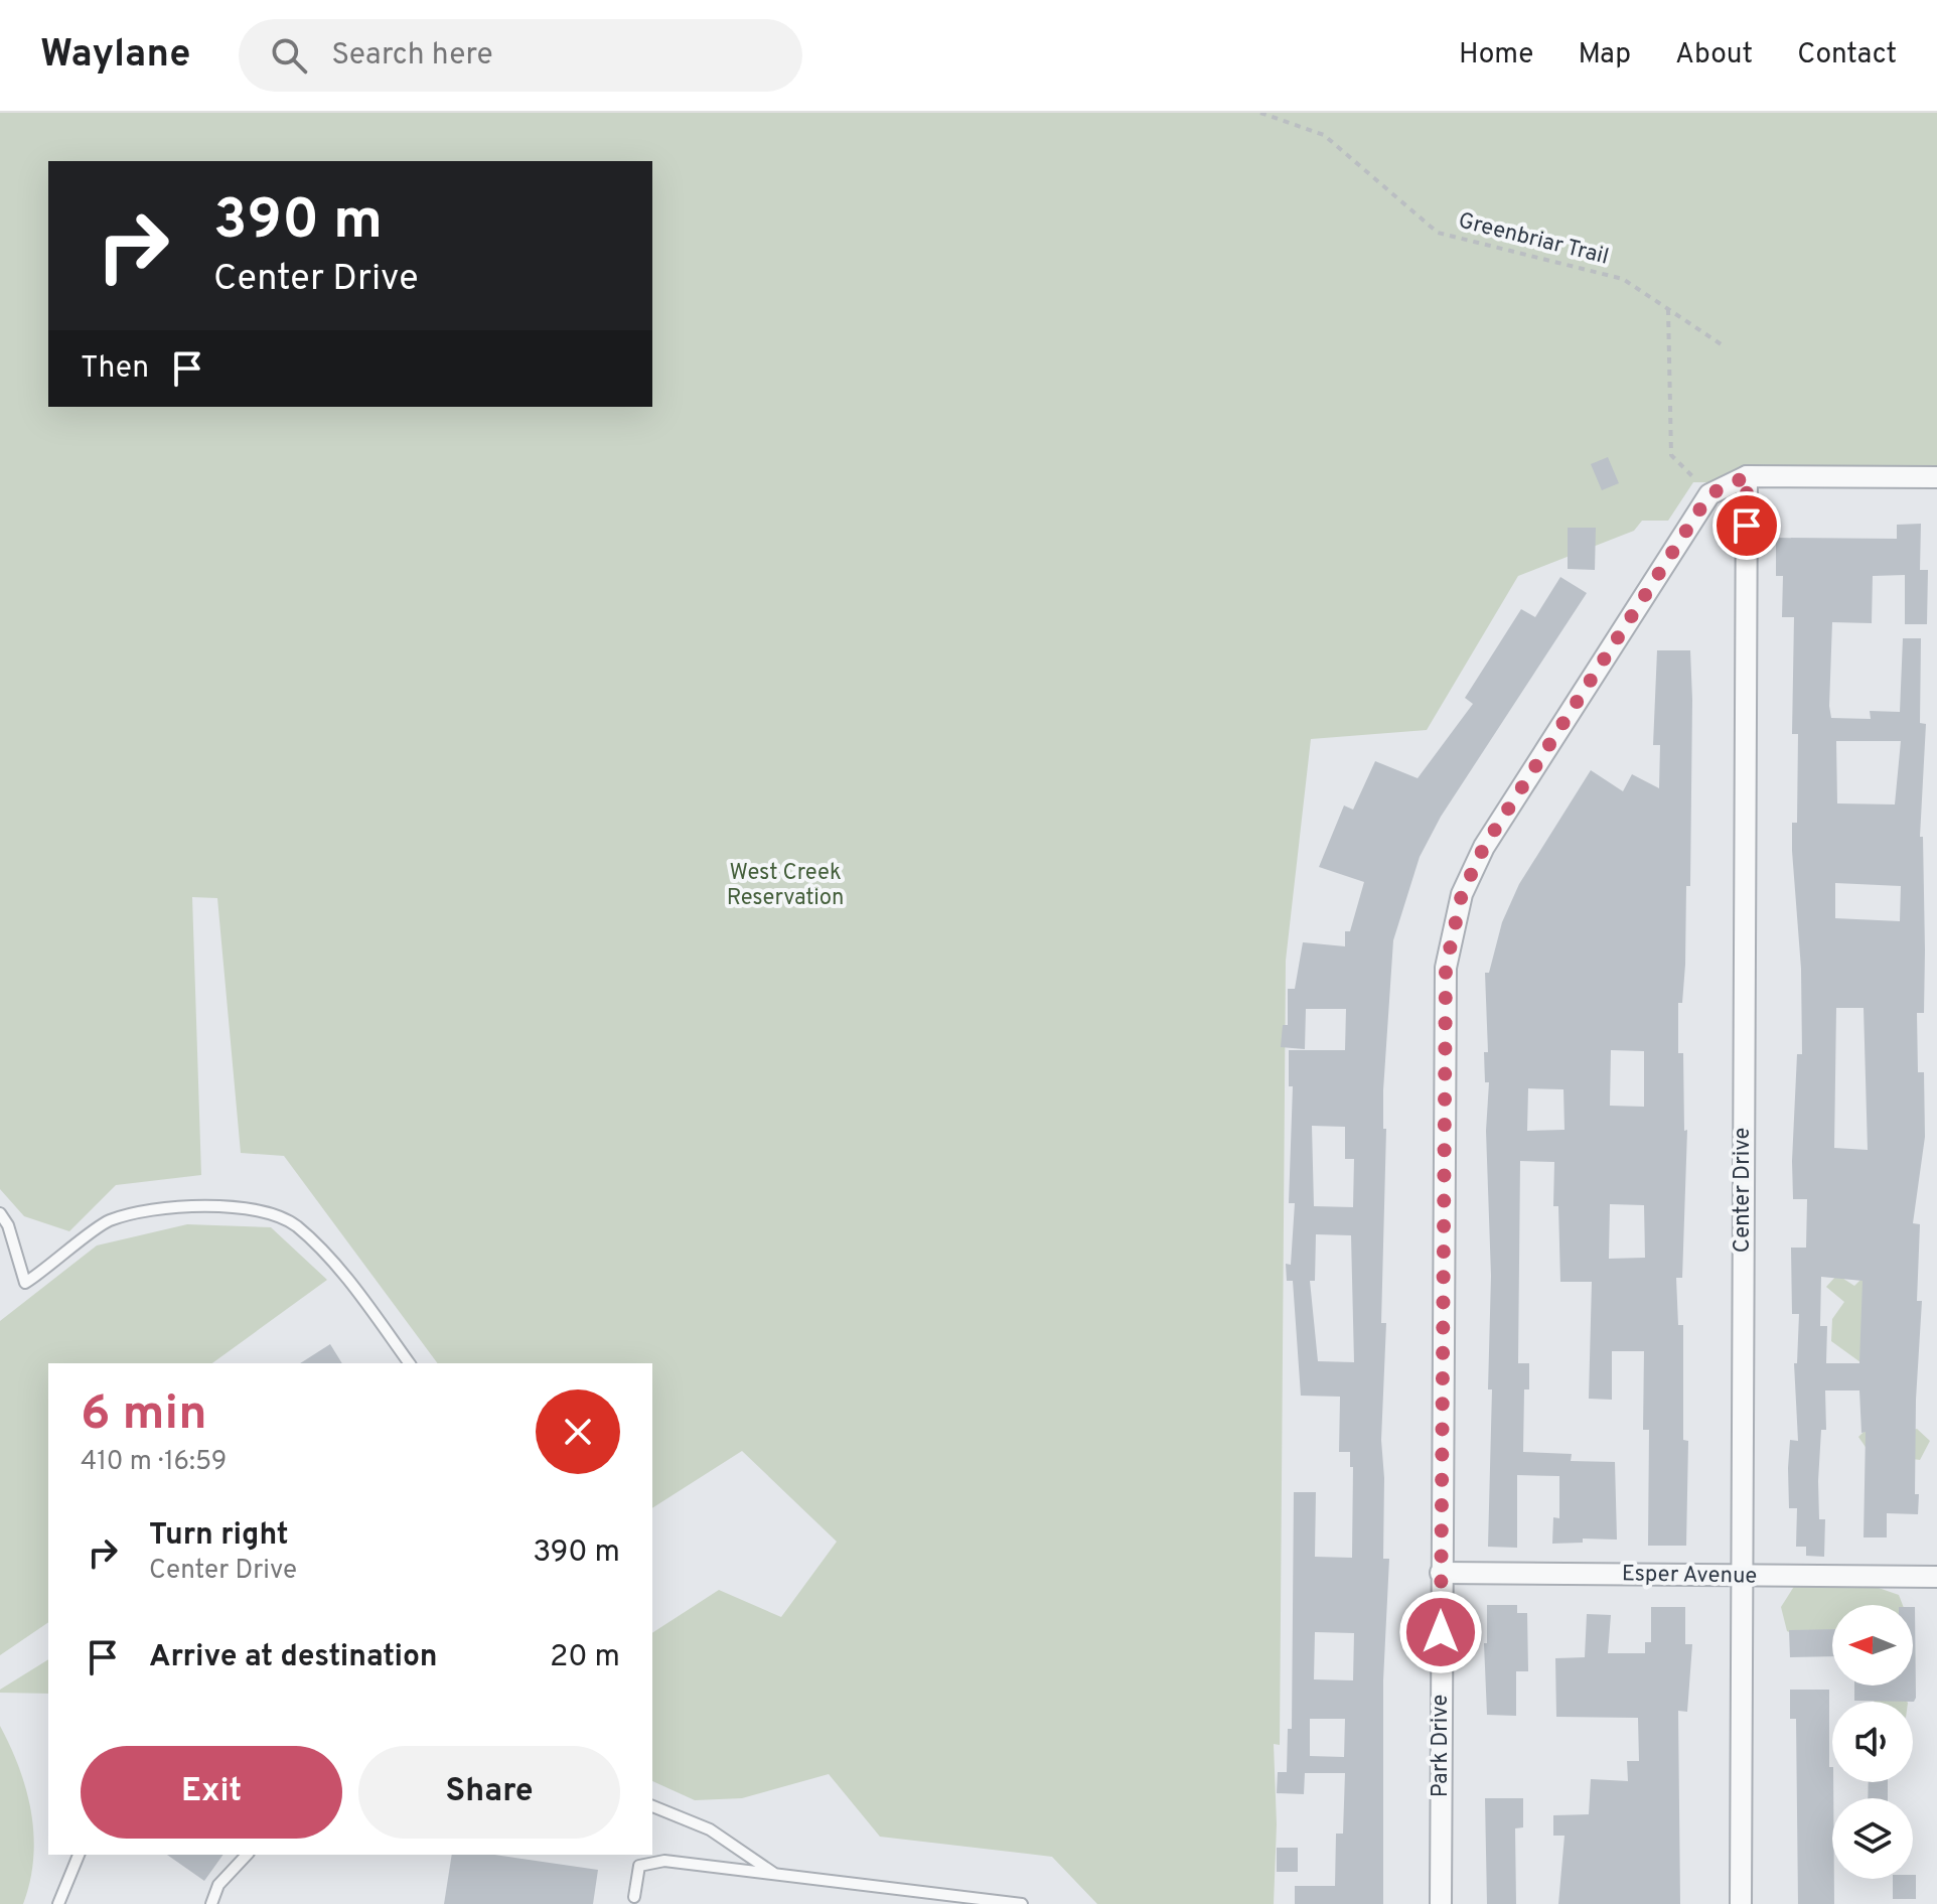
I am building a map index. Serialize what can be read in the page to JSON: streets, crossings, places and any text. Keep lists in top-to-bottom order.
{
  "streets": {
    "street": ["Center Drive", "Esper Avenue", "Park Drive"],
    "path": ["Greenbriar Trail"]
  },
  "crossings": [
    ["Center Drive", "Esper Avenue"],
    ["Center Drive", "Park Drive"],
    ["Esper Avenue", "Park Drive"]
  ],
  "parks": ["West Creek Reservation"],
  "north": "left",
  "page": {
    "header": "Waylane",
    "search": "Search here",
    "nav": [
      "Home",
      "Map",
      "About",
      "Contact"
    ],
    "turn": ["390 m", "Center Drive"],
    "then": "Then",
    "heading": ["6 min", "410 m · 16:59"],
    "list": [
      {
        "name": "Turn right",
        "note": "Center Drive",
        "value": "390 m"
      },
      {
        "name": "Arrive at destination",
        "value": "20 m"
      }
    ],
    "buttons": ["Exit", "Share"]
  }
}
